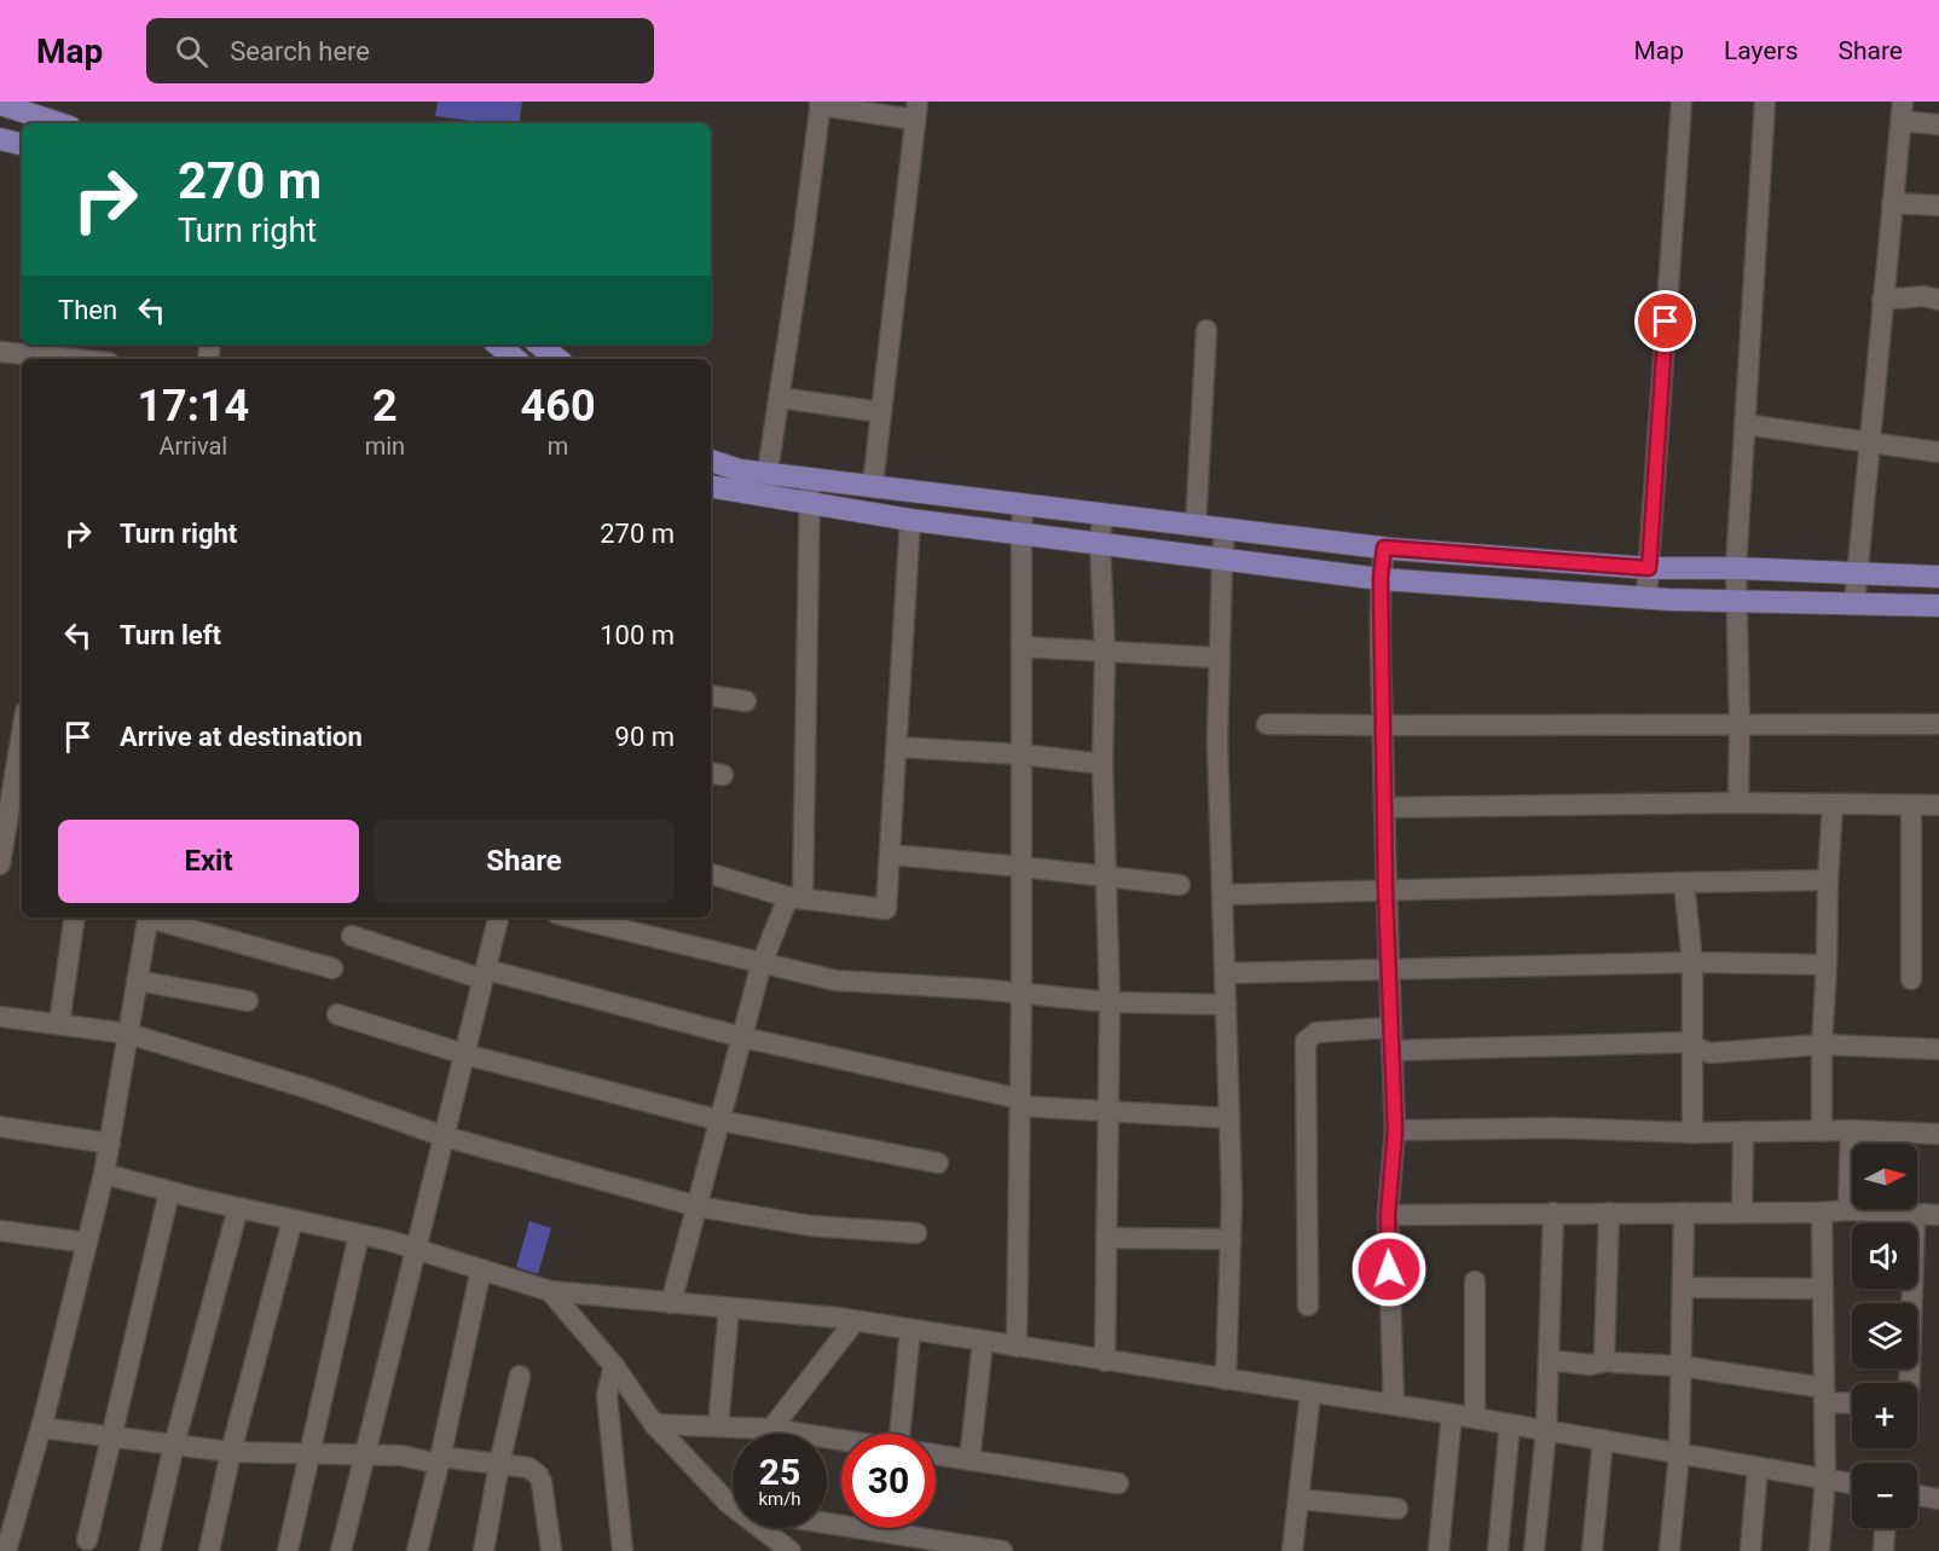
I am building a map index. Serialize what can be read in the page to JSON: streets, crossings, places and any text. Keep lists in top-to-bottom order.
{
  "north": "right",
  "page": {
    "header": "Map",
    "search": "Search here",
    "nav": ["Map", "Layers", "Share"],
    "turn": ["270 m", "Turn right"],
    "then": "Then",
    "eta": [
      "17:14",
      "Arrival",
      "2",
      "min",
      "460",
      "m"
    ],
    "list": [
      {
        "name": "Turn right",
        "value": "270 m"
      },
      {
        "name": "Turn left",
        "value": "100 m"
      },
      {
        "name": "Arrive at destination",
        "value": "90 m"
      }
    ],
    "buttons": ["Exit", "Share"],
    "map_buttons": ["+", "−"],
    "speed": "25 km/h",
    "limit": "30"
  }
}
